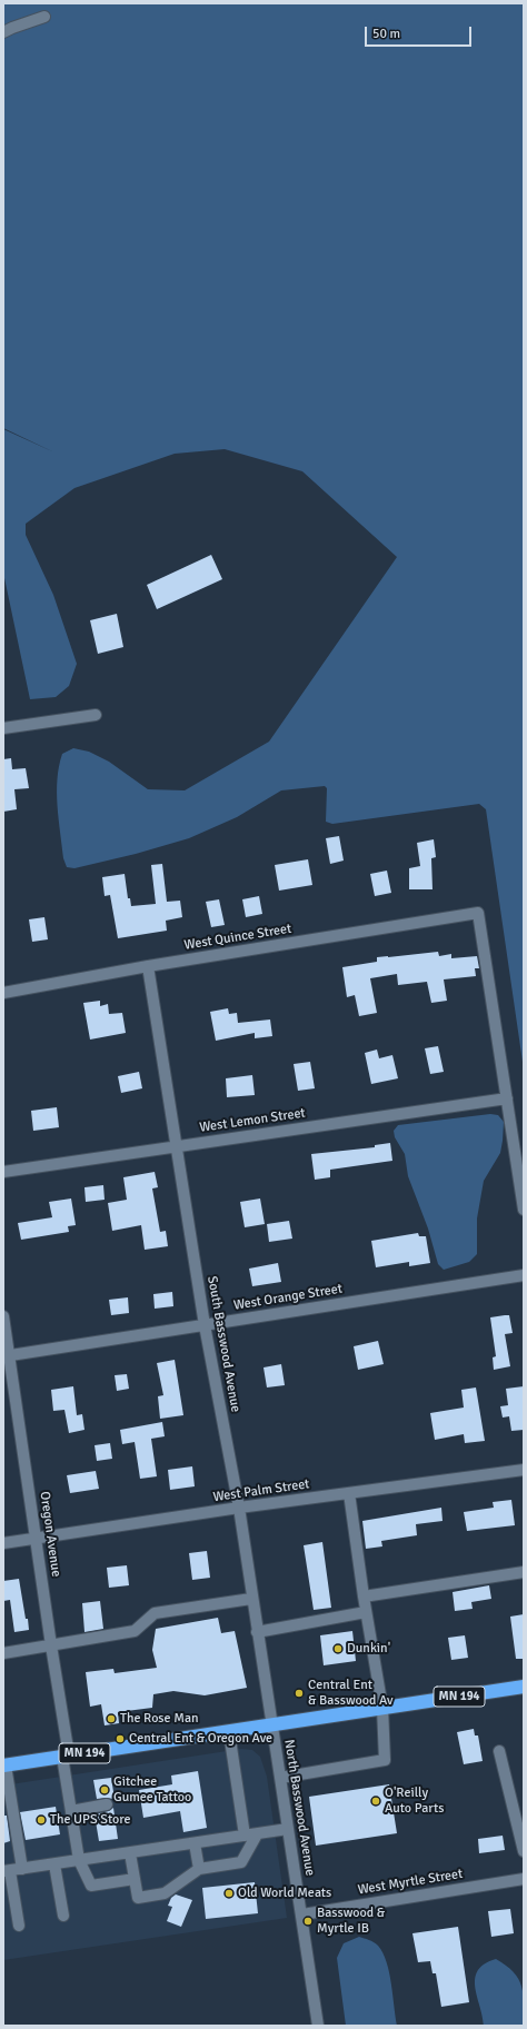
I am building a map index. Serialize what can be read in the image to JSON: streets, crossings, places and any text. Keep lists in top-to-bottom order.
{
  "streets": {
    "highway": ["MN 194"],
    "street": [
      "West Quince Street",
      "West Lemon Street",
      "West Orange Street",
      "South Basswood Avenue",
      "West Palm Street",
      "Oregon Avenue",
      "North Basswood Avenue",
      "West Myrtle Street"
    ]
  },
  "crossings": [
    ["West Quince Street", "West Lemon Street"],
    ["West Quince Street", "South Basswood Avenue"],
    ["West Lemon Street", "South Basswood Avenue"],
    ["West Orange Street", "South Basswood Avenue"],
    ["West Orange Street", "Oregon Avenue"],
    ["South Basswood Avenue", "West Palm Street"],
    ["South Basswood Avenue", "MN 194"],
    ["South Basswood Avenue", "North Basswood Avenue"],
    ["West Palm Street", "Oregon Avenue"],
    ["Oregon Avenue", "MN 194"],
    ["MN 194", "North Basswood Avenue"],
    ["North Basswood Avenue", "West Myrtle Street"]
  ],
  "places": [
    "Dunkin'",
    "Central Ent & Basswood Av",
    "The Rose Man",
    "Central Ent & Oregon Ave",
    "Gitchee Gumee Tattoo",
    "O'Reilly Auto Parts",
    "The UPS Store",
    "Old World Meats",
    "Basswood & Myrtle IB"
  ],
  "scale_bar": "50 m"
}
